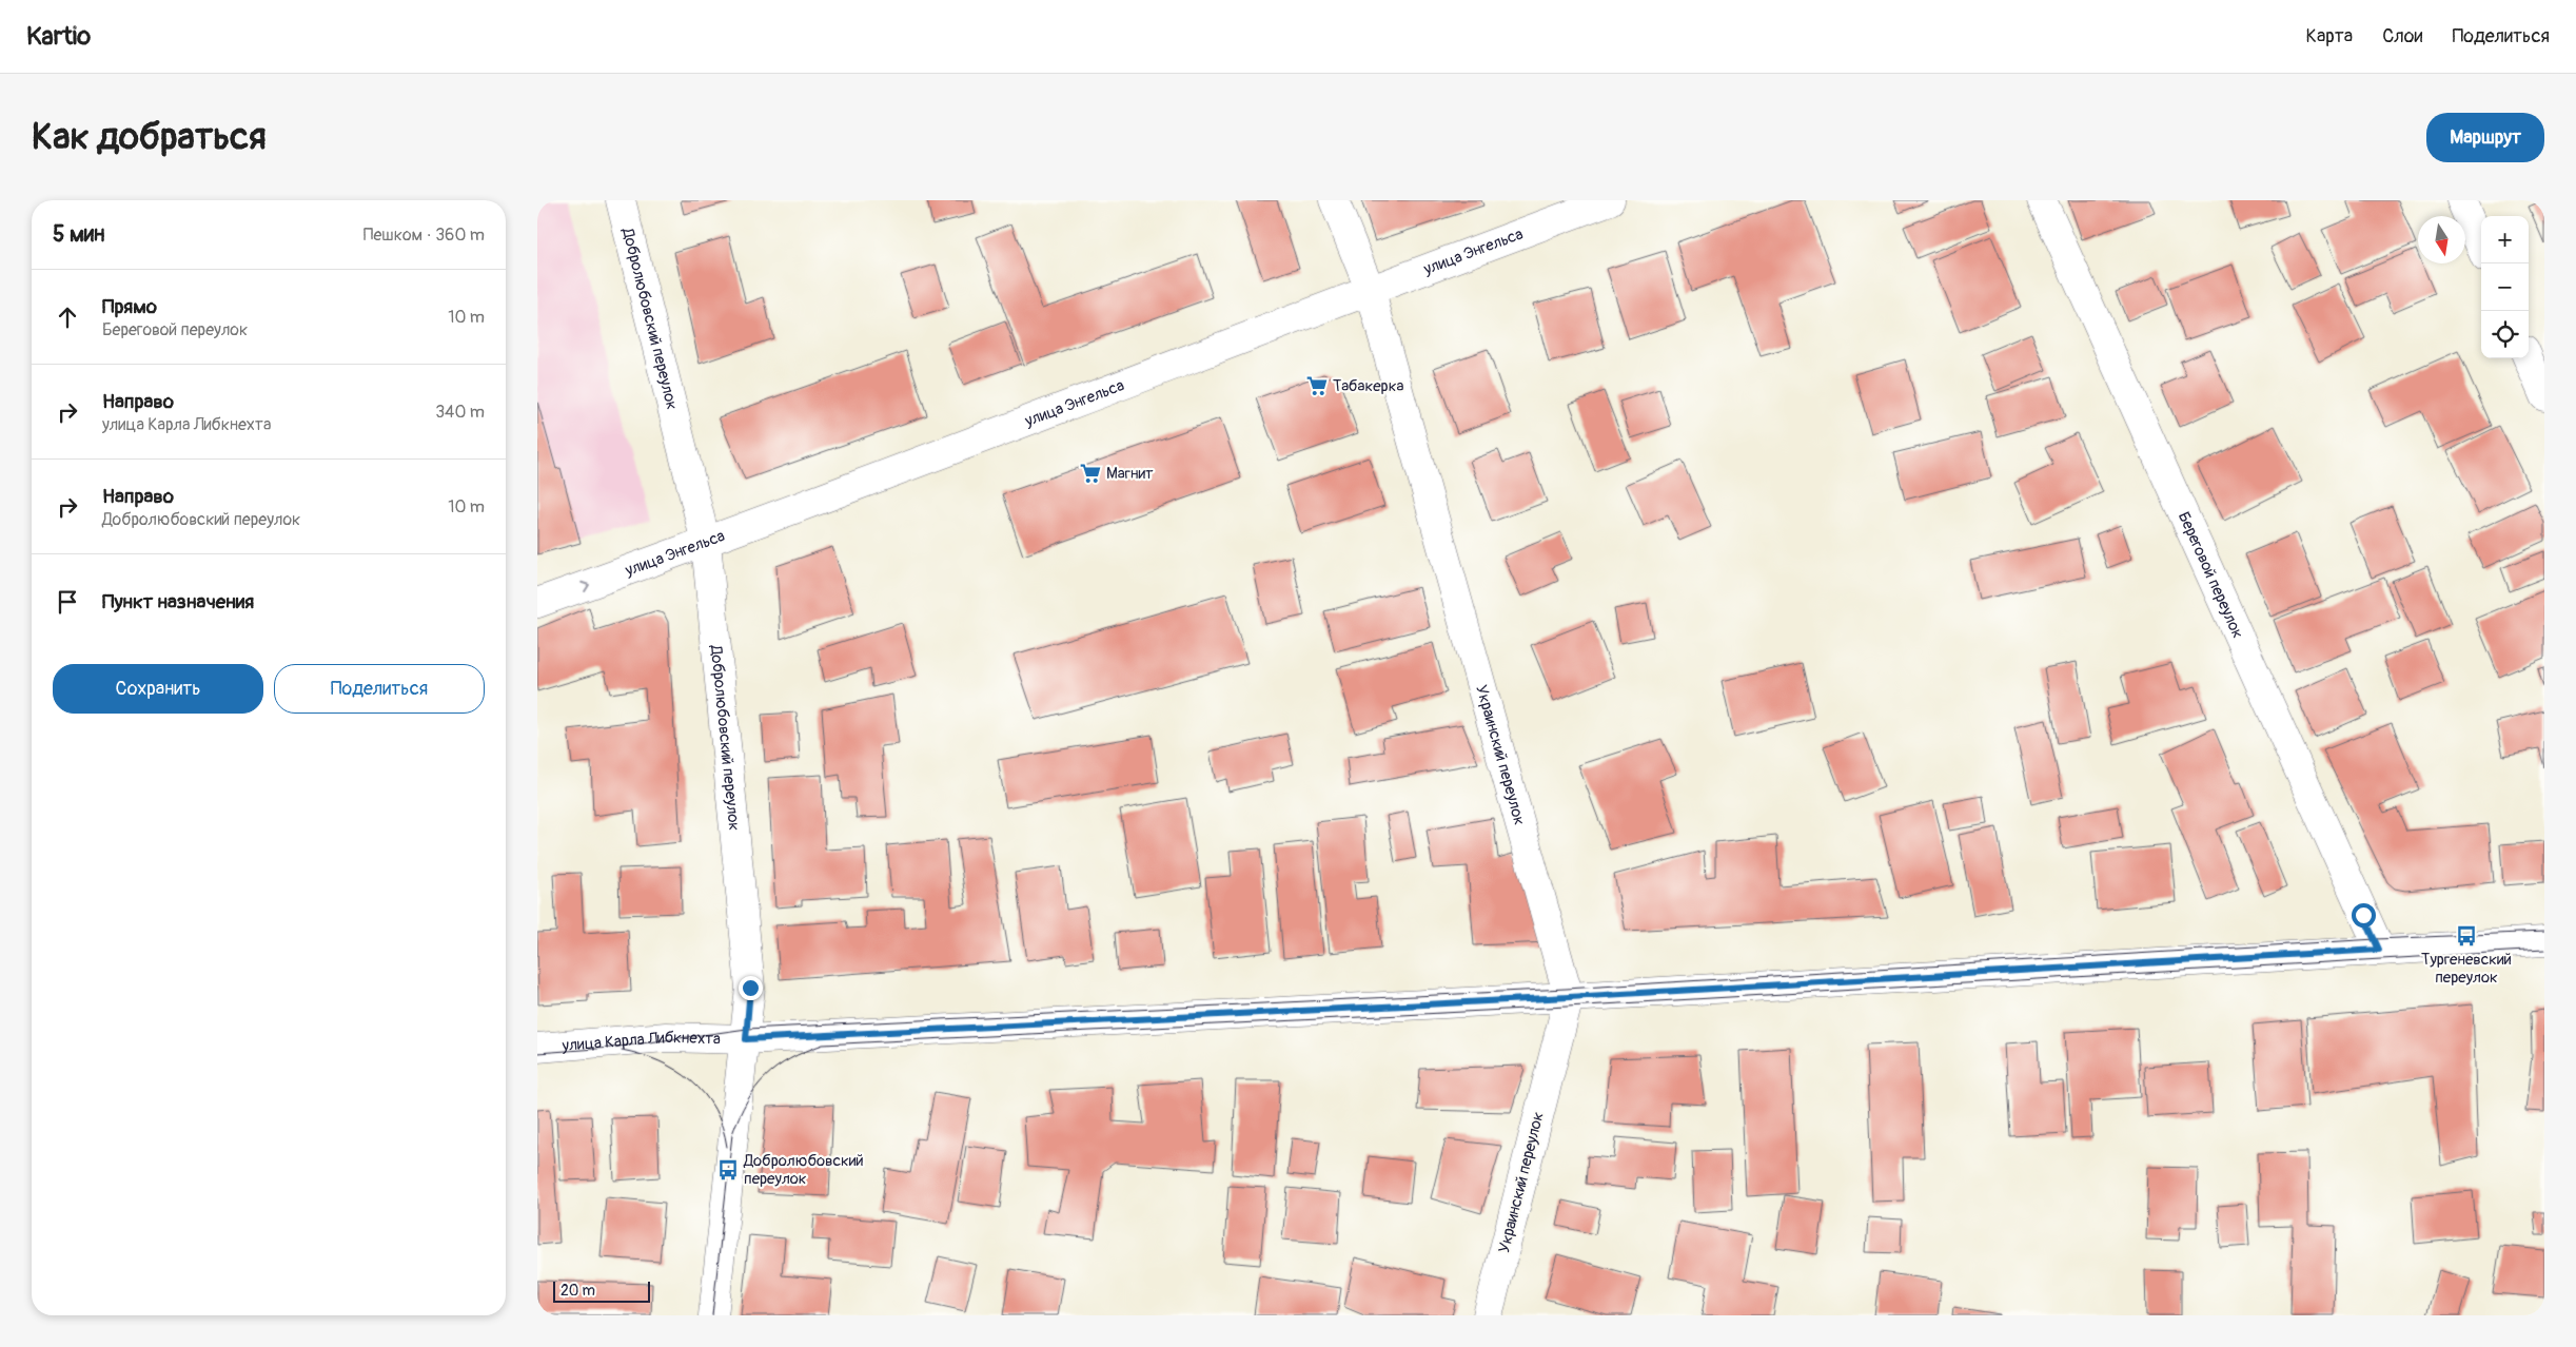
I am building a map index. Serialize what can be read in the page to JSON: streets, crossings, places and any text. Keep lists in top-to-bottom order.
{
  "streets": {
    "street": [
      "улица Энгельса",
      "Добролюбовский переулок",
      "Береговой переулок",
      "Украинский переулок",
      "улица Карла Либкнехта"
    ]
  },
  "crossings": [
    ["улица Энгельса", "Добролюбовский переулок"],
    ["улица Энгельса", "Украинский переулок"],
    ["Добролюбовский переулок", "улица Карла Либкнехта"],
    ["Береговой переулок", "улица Карла Либкнехта"],
    ["Украинский переулок", "улица Карла Либкнехта"]
  ],
  "places": {
    "supermarket": ["Табакерка", "Магнит"],
    "bus stop": ["Тургеневский переулок", "Добролюбовский переулок"]
  },
  "scale_bar": "20 m",
  "north": "bottom",
  "page": {
    "header": "Kartio",
    "nav": ["Карта", "Слои", "Поделиться"],
    "buttons": [
      "Маршрут",
      ["Сохранить", "Поделиться"]
    ],
    "title": "Как добраться",
    "heading": ["5 мин", "Пешком · 360 m"],
    "map_buttons": ["+", "−"],
    "list": [
      ["Прямо", "Береговой переулок", "10 m"],
      ["Направо", "улица Карла Либкнехта", "340 m"],
      ["Направо", "Добролюбовский переулок", "10 m"],
      "Пункт назначения"
    ],
    "scale": "20 m"
  }
}
